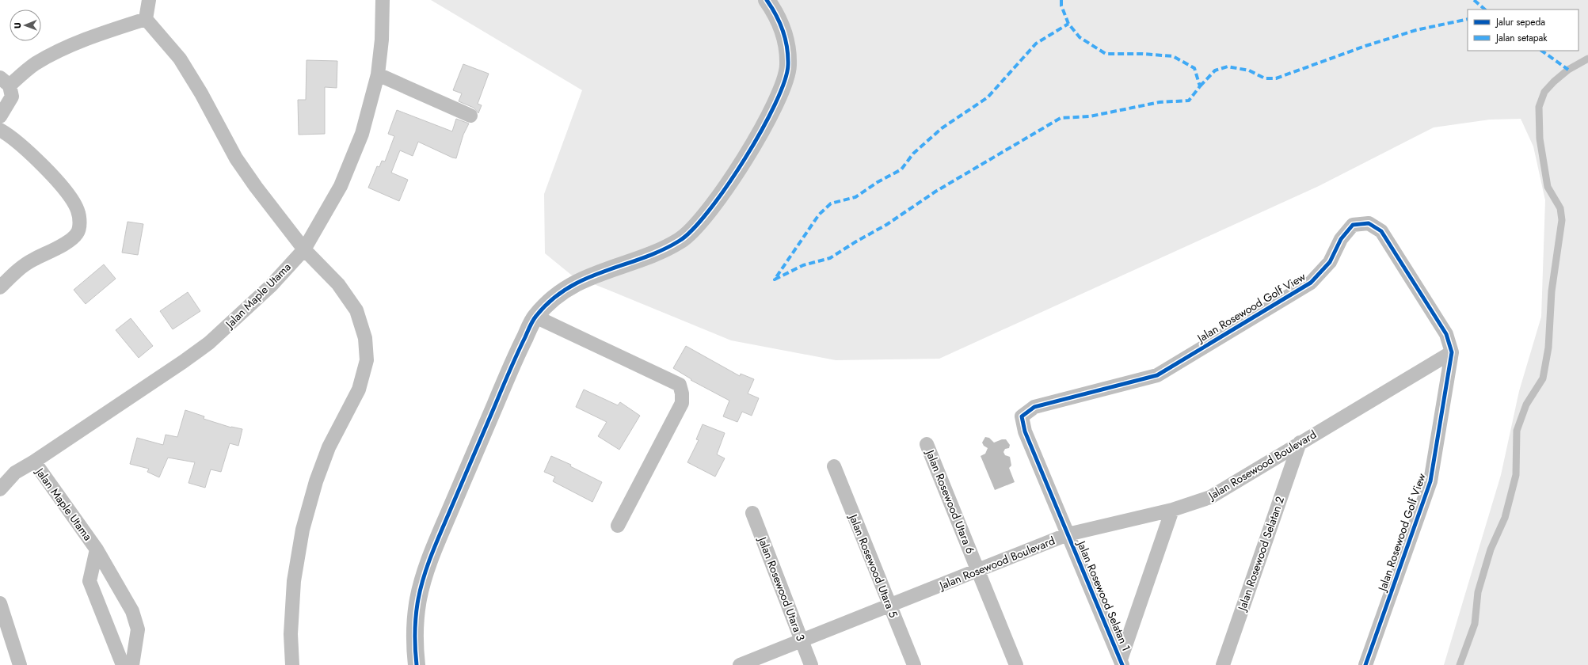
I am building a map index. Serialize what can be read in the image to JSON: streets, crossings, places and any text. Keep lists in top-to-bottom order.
{
  "streets": {
    "street": [
      "Jalan Maple Utama",
      "Jalan Rosewood Golf View",
      "Jalan Rosewood Boulevard",
      "Jalan Rosewood Utara 6",
      "Jalan Rosewood Selatan 2",
      "Jalan Rosewood Utara 5",
      "Jalan Rosewood Utara 3",
      "Jalan Rosewood Selatan 1"
    ]
  },
  "crossings": [
    ["Jalan Rosewood Golf View", "Jalan Rosewood Boulevard"],
    ["Jalan Rosewood Golf View", "Jalan Rosewood Selatan 1"],
    ["Jalan Rosewood Boulevard", "Jalan Rosewood Utara 6"],
    ["Jalan Rosewood Boulevard", "Jalan Rosewood Selatan 2"],
    ["Jalan Rosewood Boulevard", "Jalan Rosewood Utara 5"],
    ["Jalan Rosewood Boulevard", "Jalan Rosewood Utara 3"],
    ["Jalan Rosewood Boulevard", "Jalan Rosewood Selatan 1"]
  ],
  "legend": ["Jalur sepeda", "Jalan setapak"],
  "north": "left"
}
